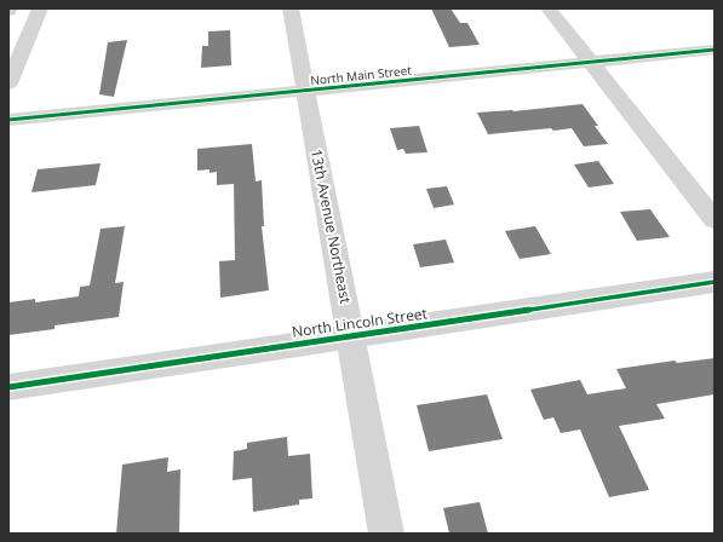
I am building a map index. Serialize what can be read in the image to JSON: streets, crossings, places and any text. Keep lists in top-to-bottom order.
{
  "streets": {
    "street": ["North Main Street", "13th Avenue Northeast", "North Lincoln Street"]
  },
  "crossings": [
    ["North Main Street", "13th Avenue Northeast"],
    ["13th Avenue Northeast", "North Lincoln Street"]
  ]
}
